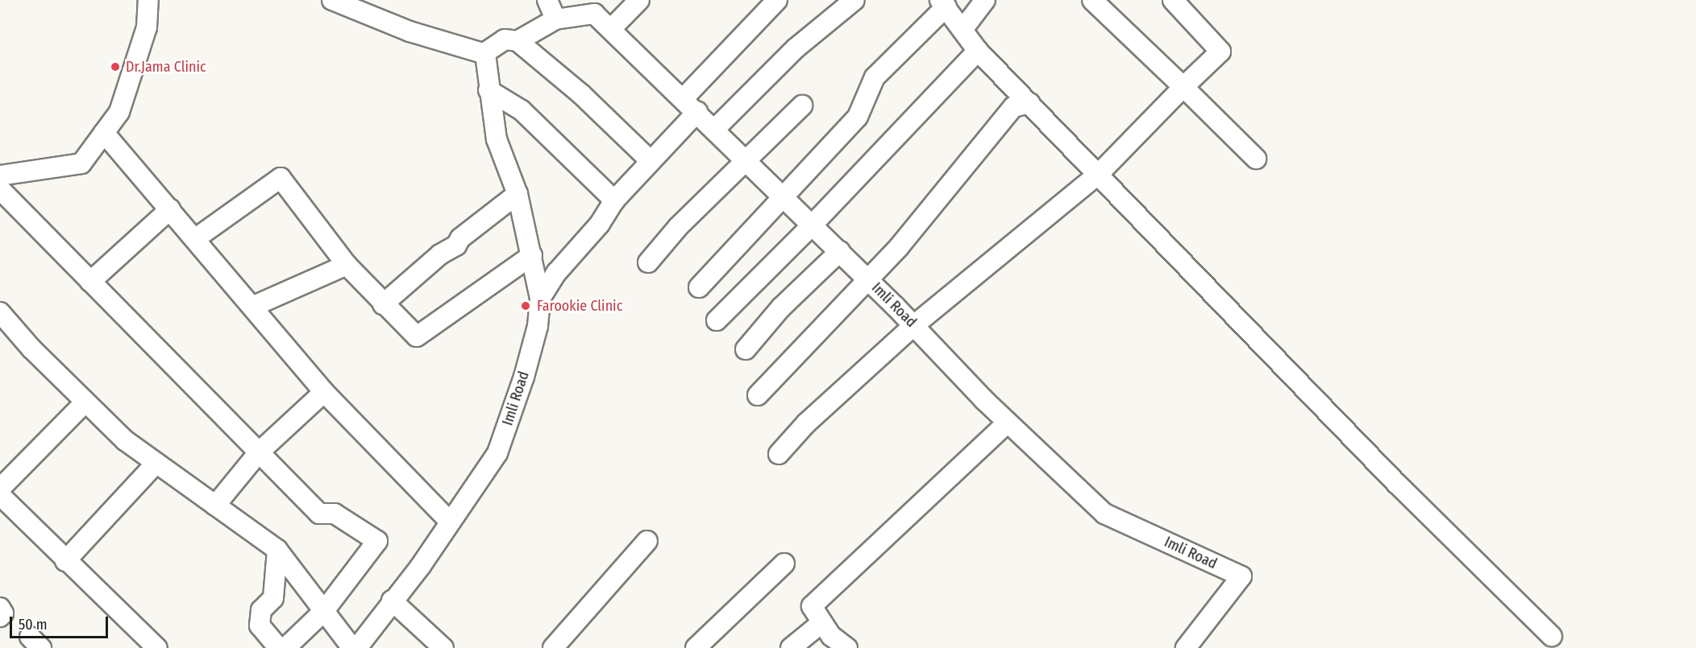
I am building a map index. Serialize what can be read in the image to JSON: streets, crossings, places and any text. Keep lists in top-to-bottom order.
{
  "streets": {
    "street": ["Imli Road"]
  },
  "places": ["Dr.Jama Clinic", "Farookie Clinic"],
  "scale_bar": "50 m"
}
